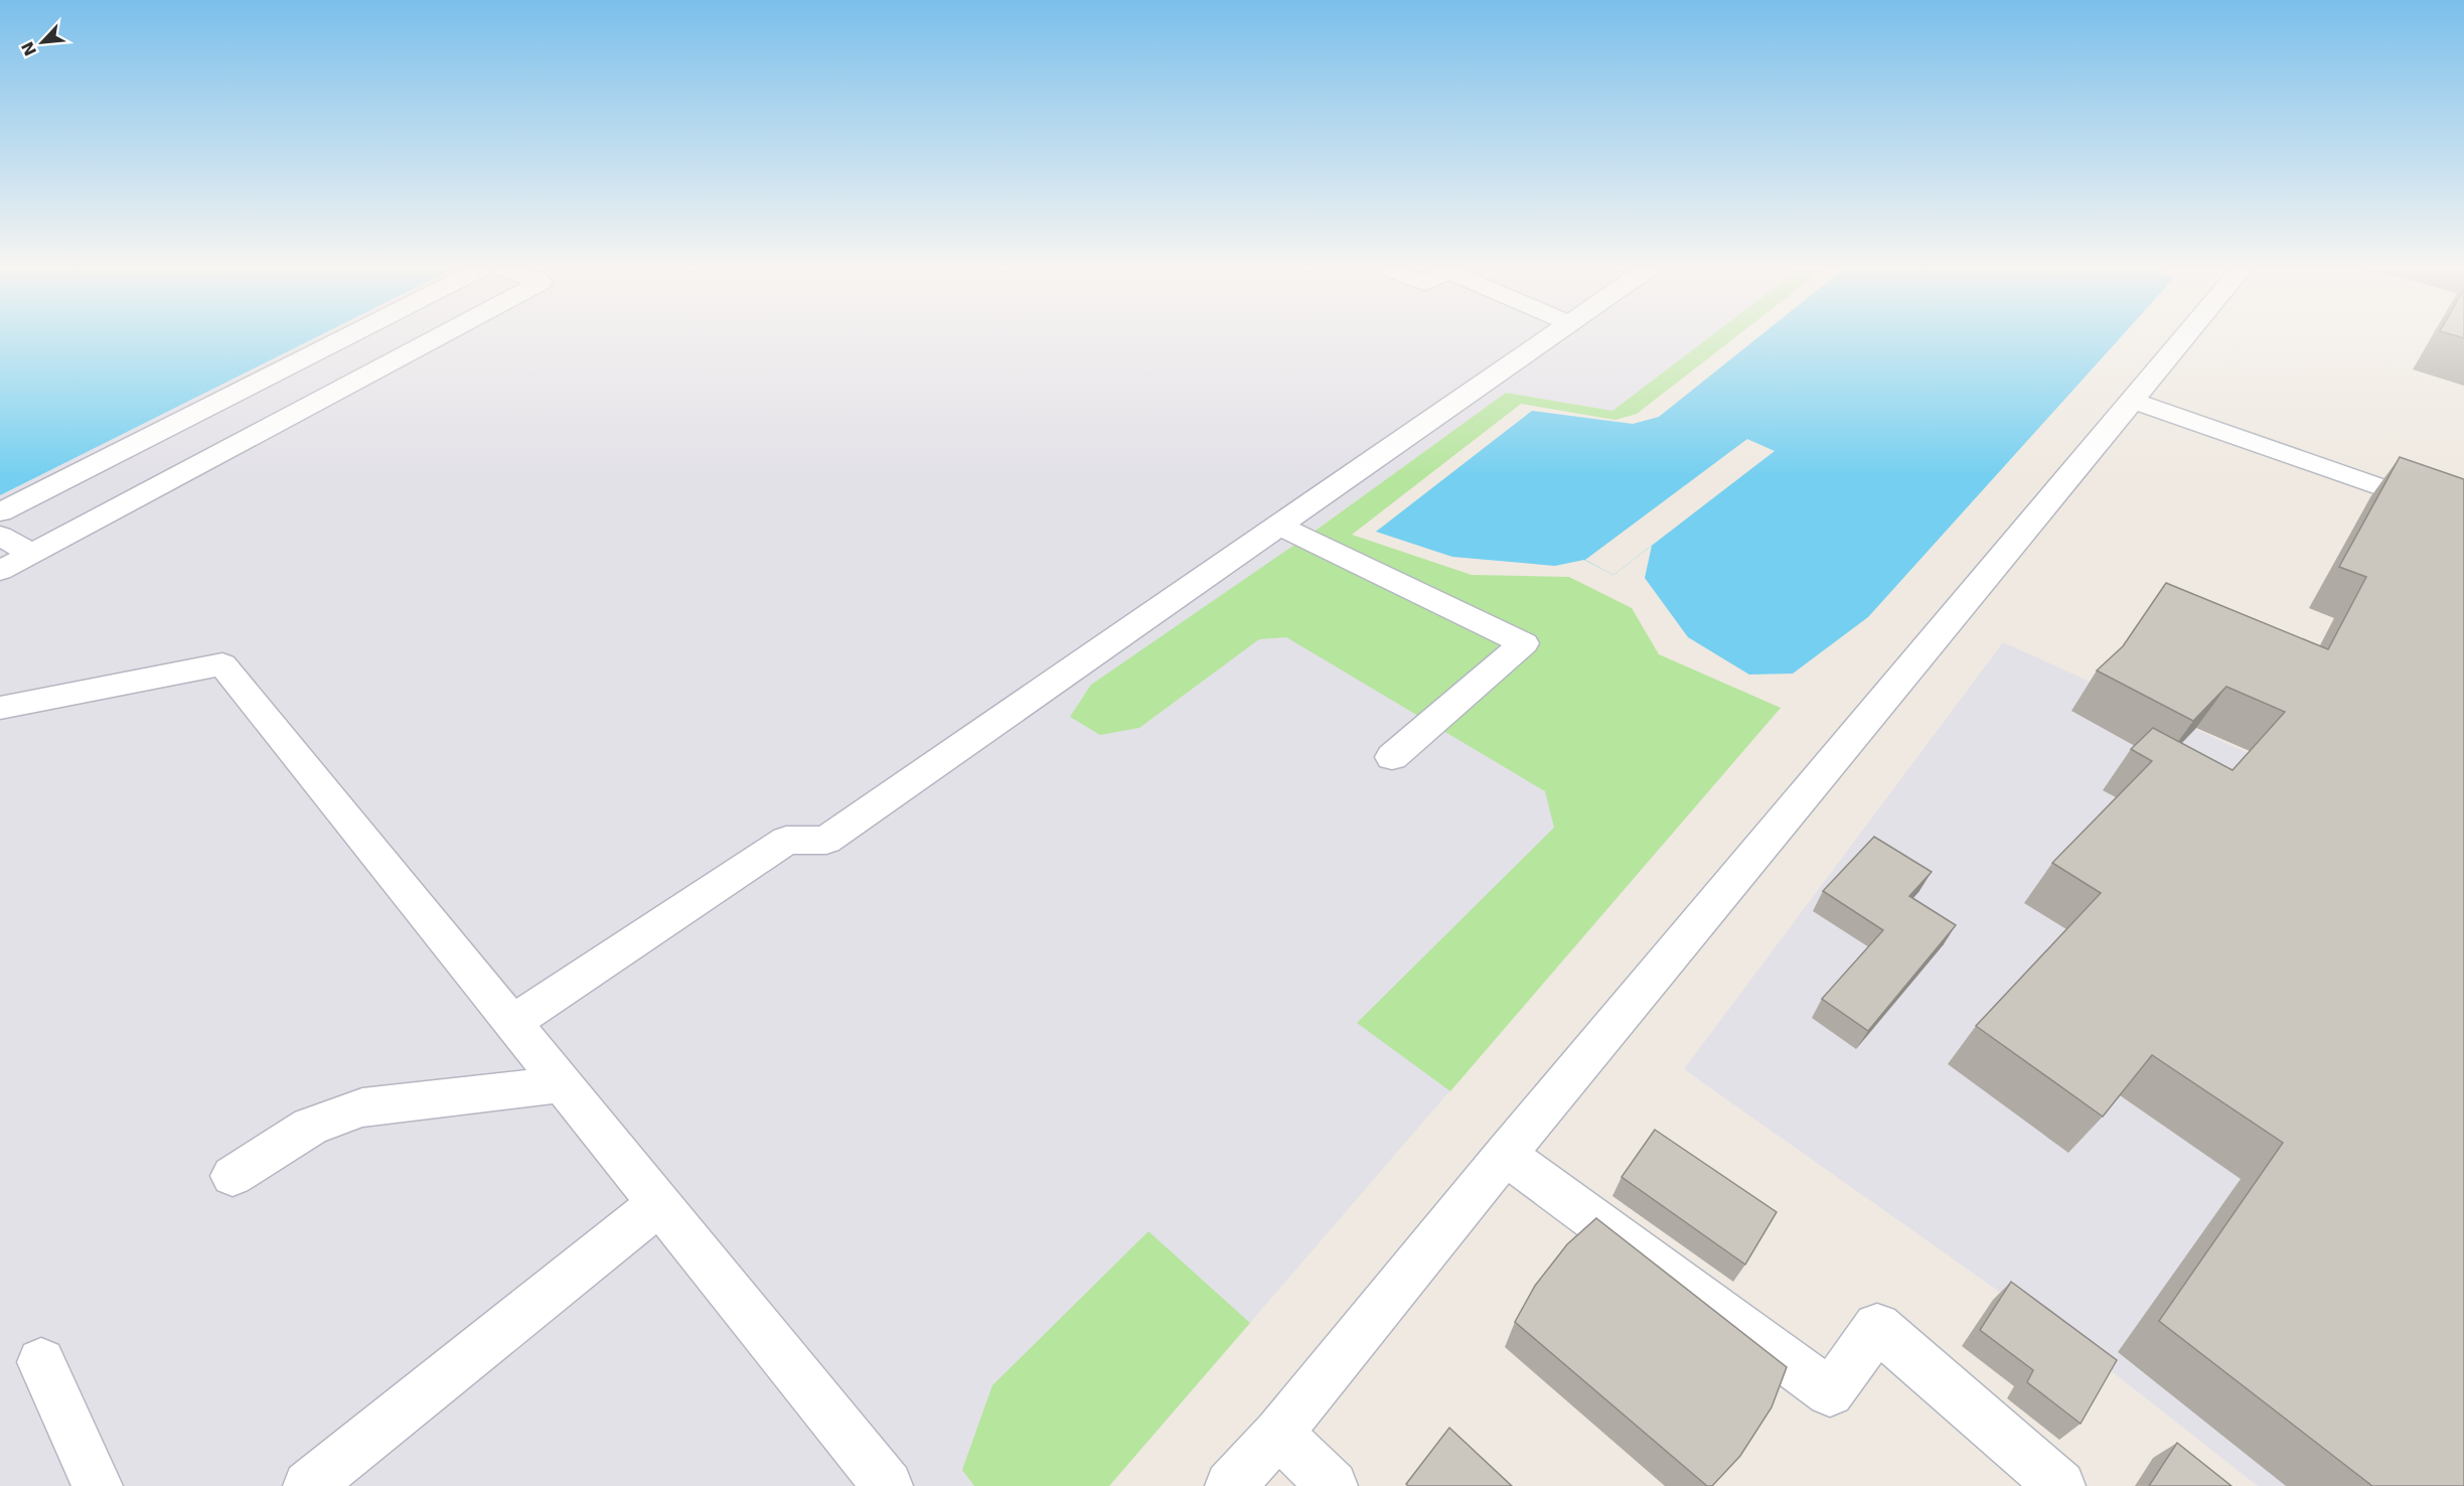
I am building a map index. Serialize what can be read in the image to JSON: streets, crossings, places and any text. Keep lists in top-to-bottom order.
{
  "north": "bottom left"
}
